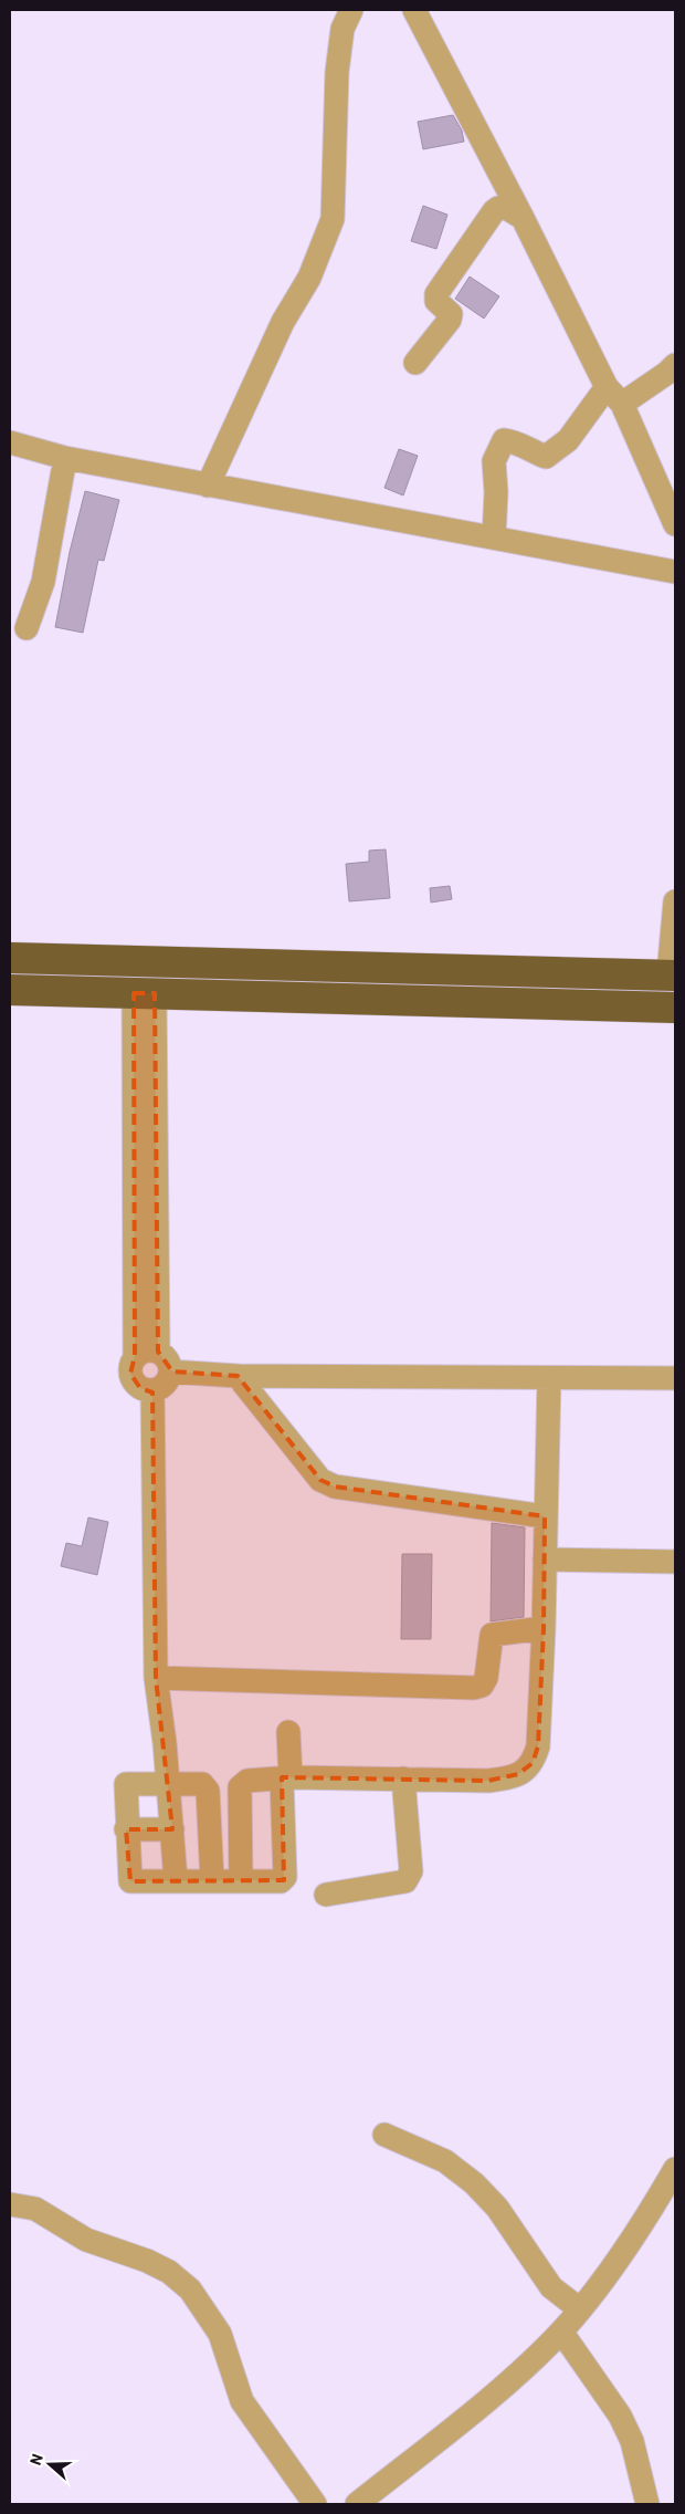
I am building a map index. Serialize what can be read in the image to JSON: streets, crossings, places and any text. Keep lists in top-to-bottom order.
{
  "north": "left"
}
